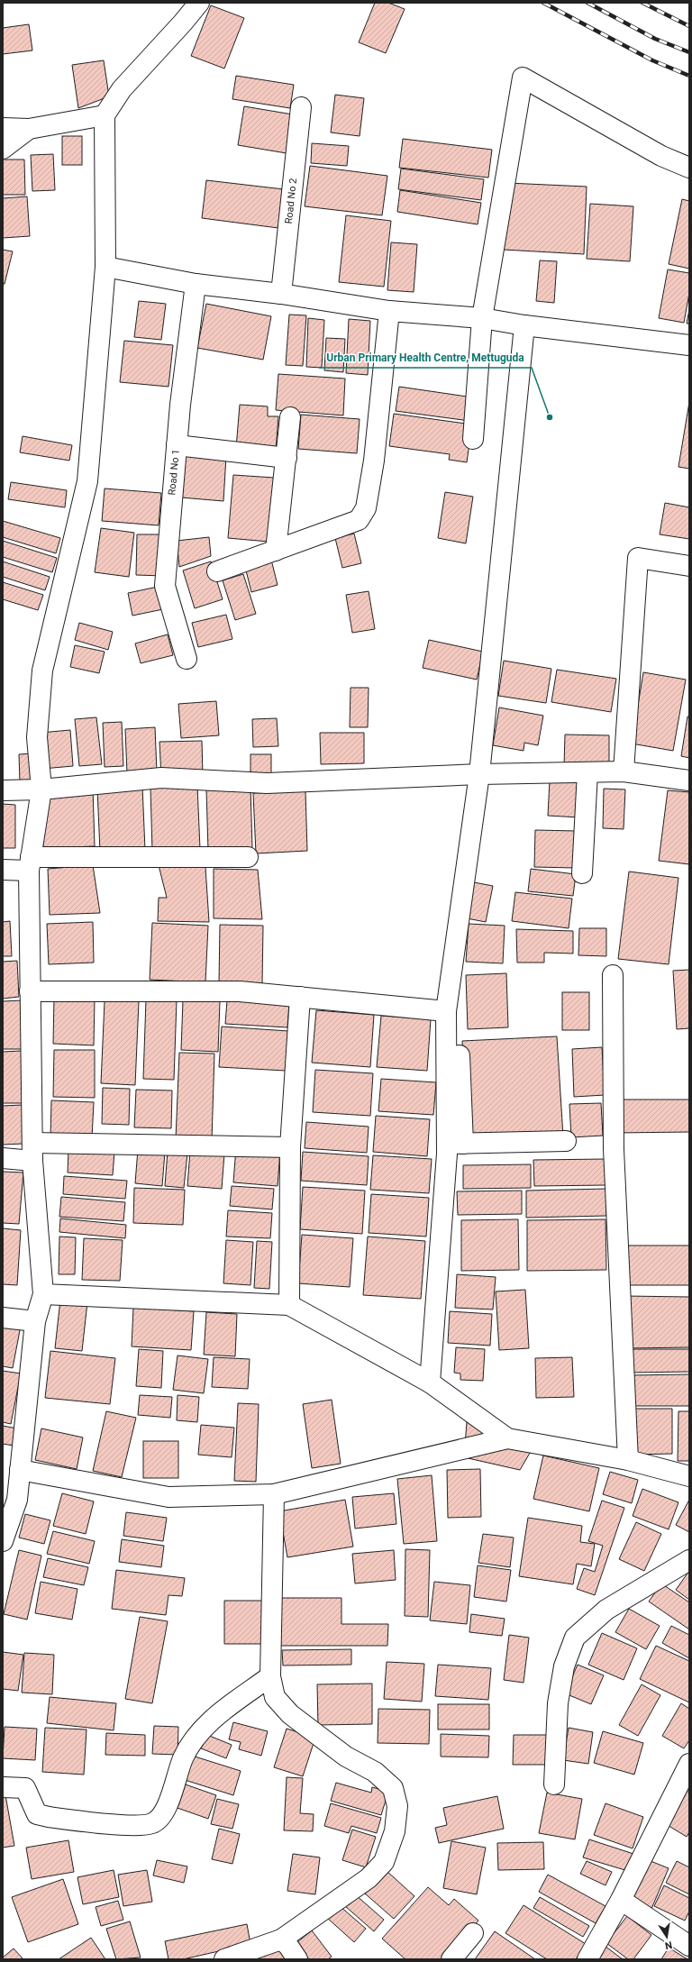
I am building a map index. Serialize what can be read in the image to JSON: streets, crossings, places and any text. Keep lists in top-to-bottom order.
{
  "streets": {
    "street": ["Road No 2", "Road No 1"]
  },
  "places": ["Urban Primary Health Centre, Mettuguda"],
  "north": "bottom"
}
